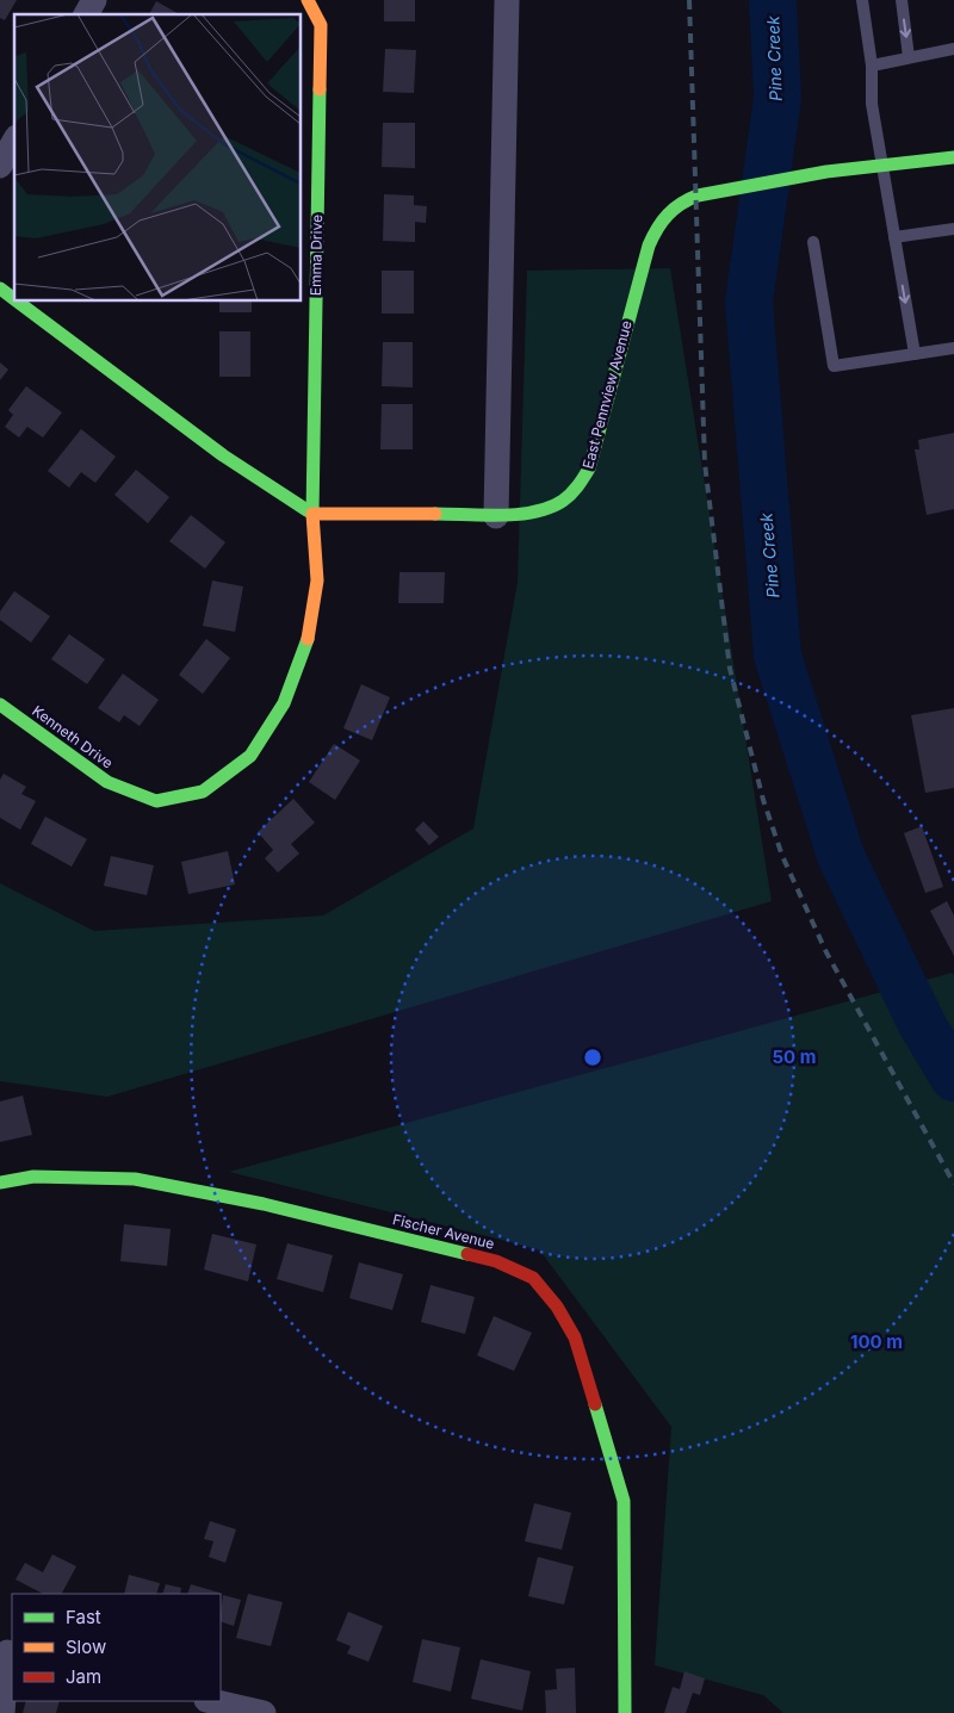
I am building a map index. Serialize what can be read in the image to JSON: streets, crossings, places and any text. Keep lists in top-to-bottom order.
{
  "streets": {
    "street": [
      "Emma Drive",
      "East Pennview Avenue",
      "Kenneth Drive",
      "Fischer Avenue"
    ]
  },
  "crossings": [
    ["Emma Drive", "Kenneth Drive"]
  ],
  "water": ["Pine Creek"],
  "legend": ["Fast", "Slow", "Jam"],
  "rings": ["50 m", "100 m"]
}
